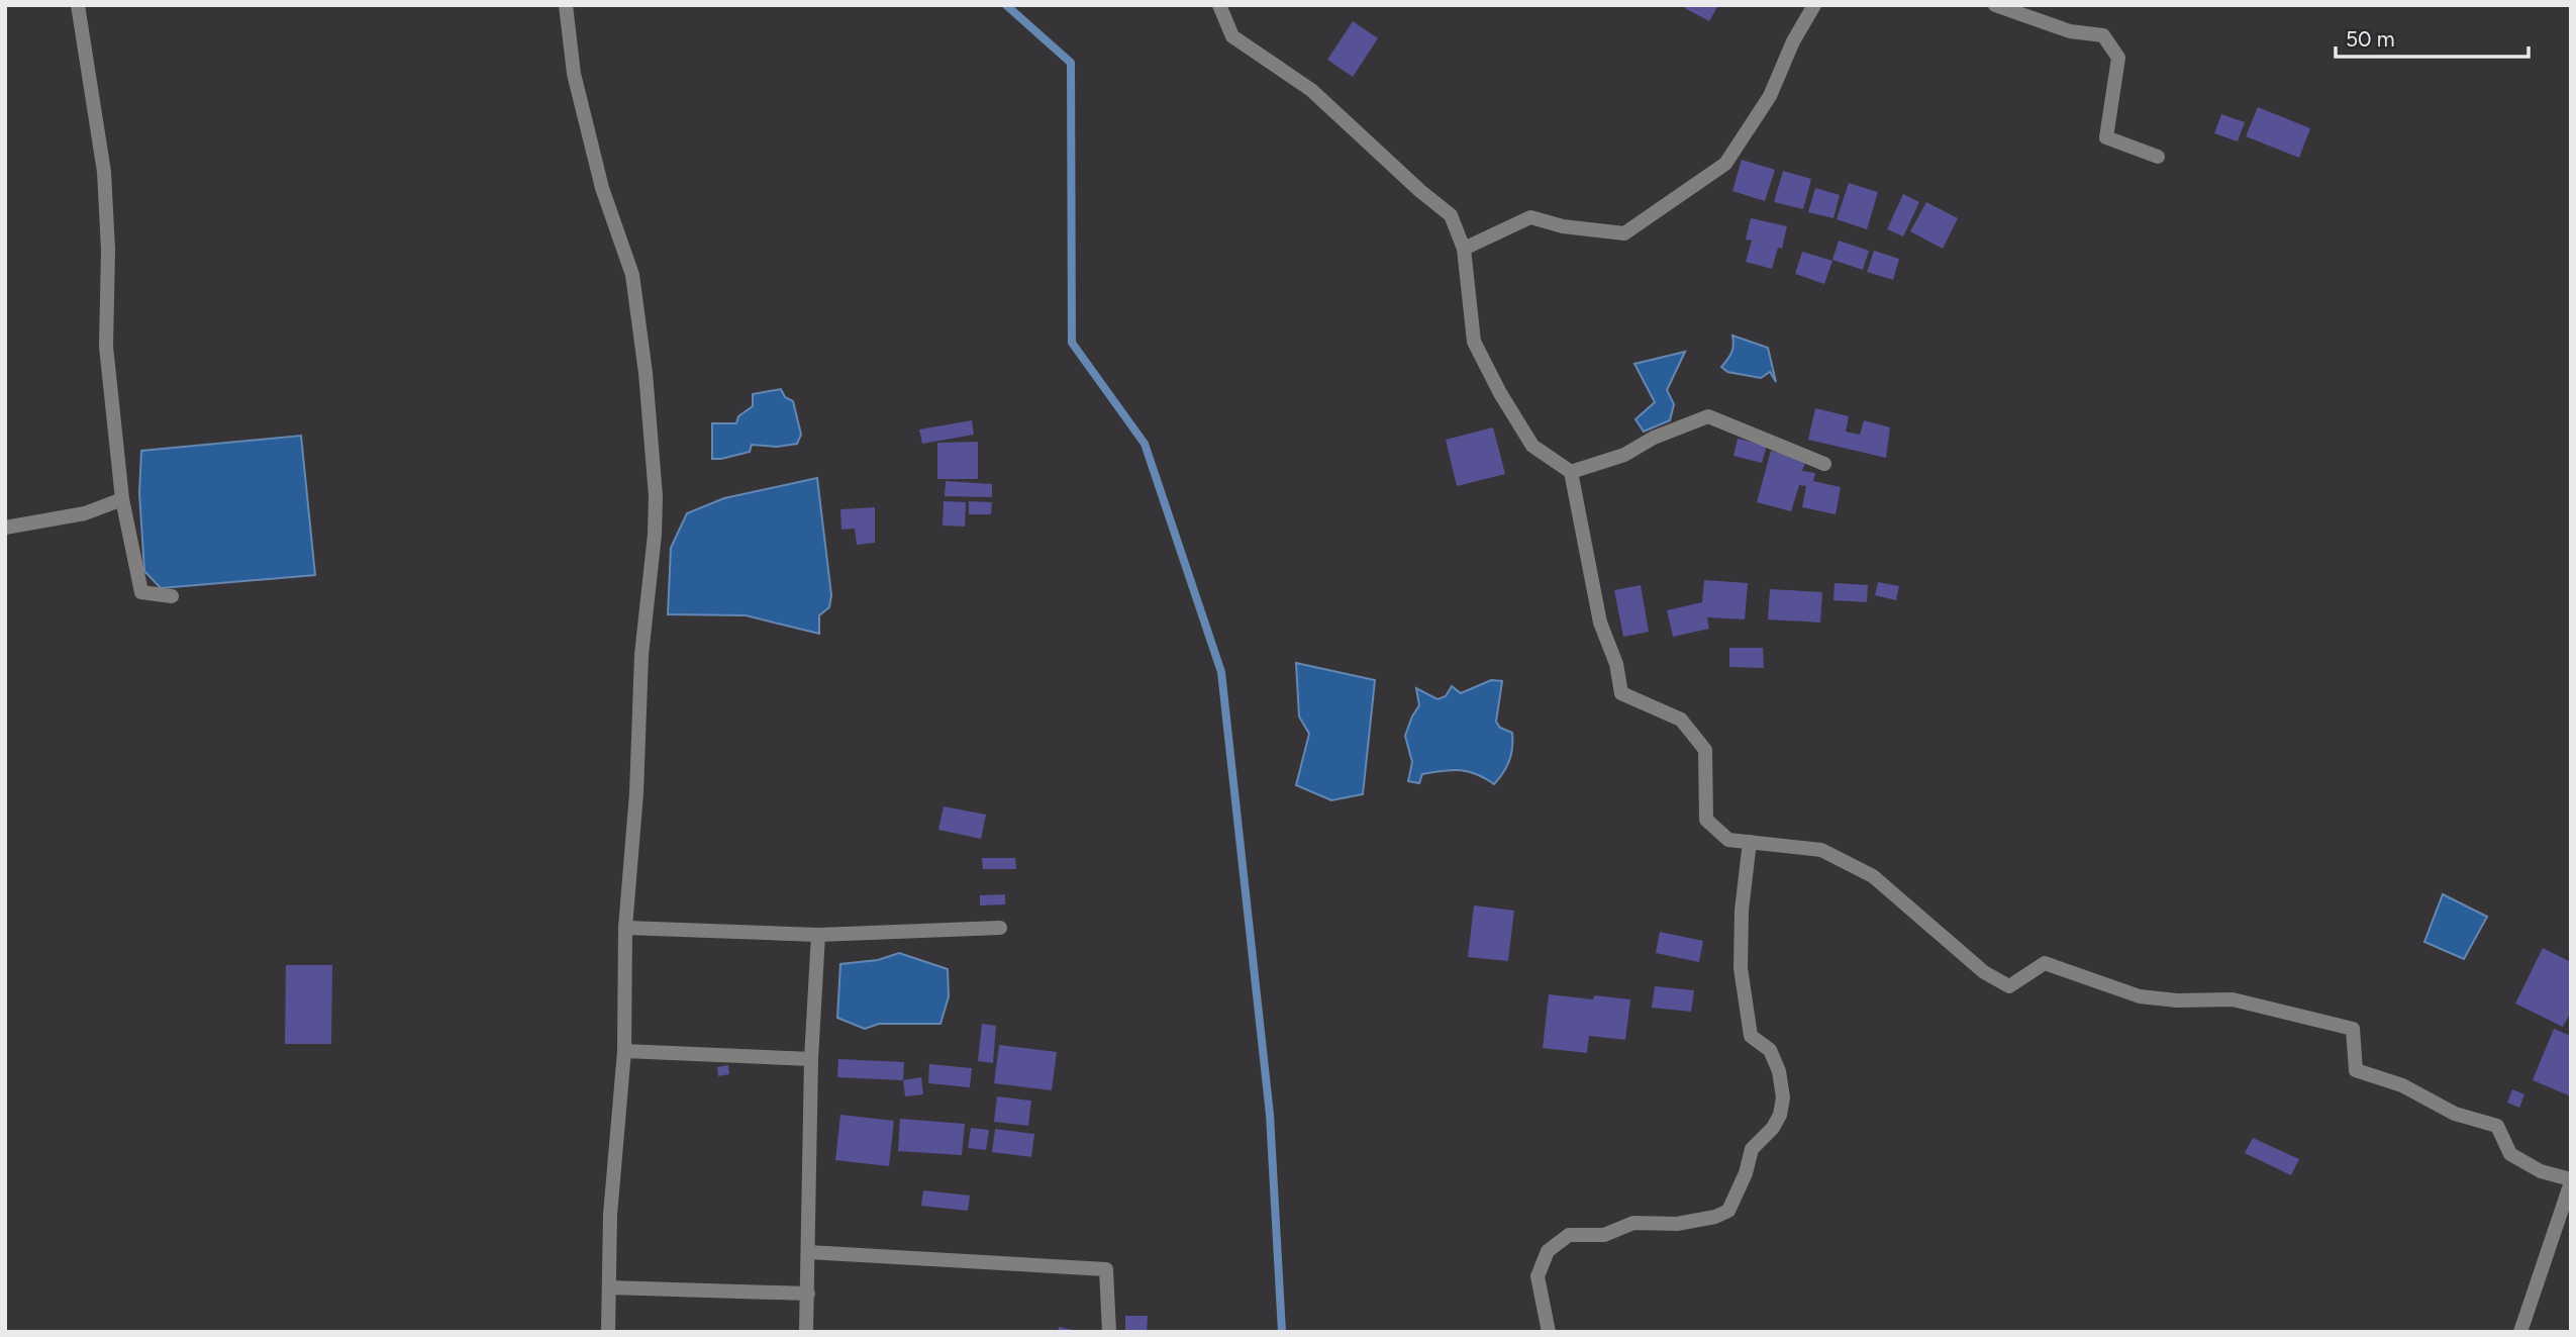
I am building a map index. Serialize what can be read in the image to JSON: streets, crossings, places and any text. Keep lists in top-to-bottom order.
{
  "scale_bar": "50 m"
}
